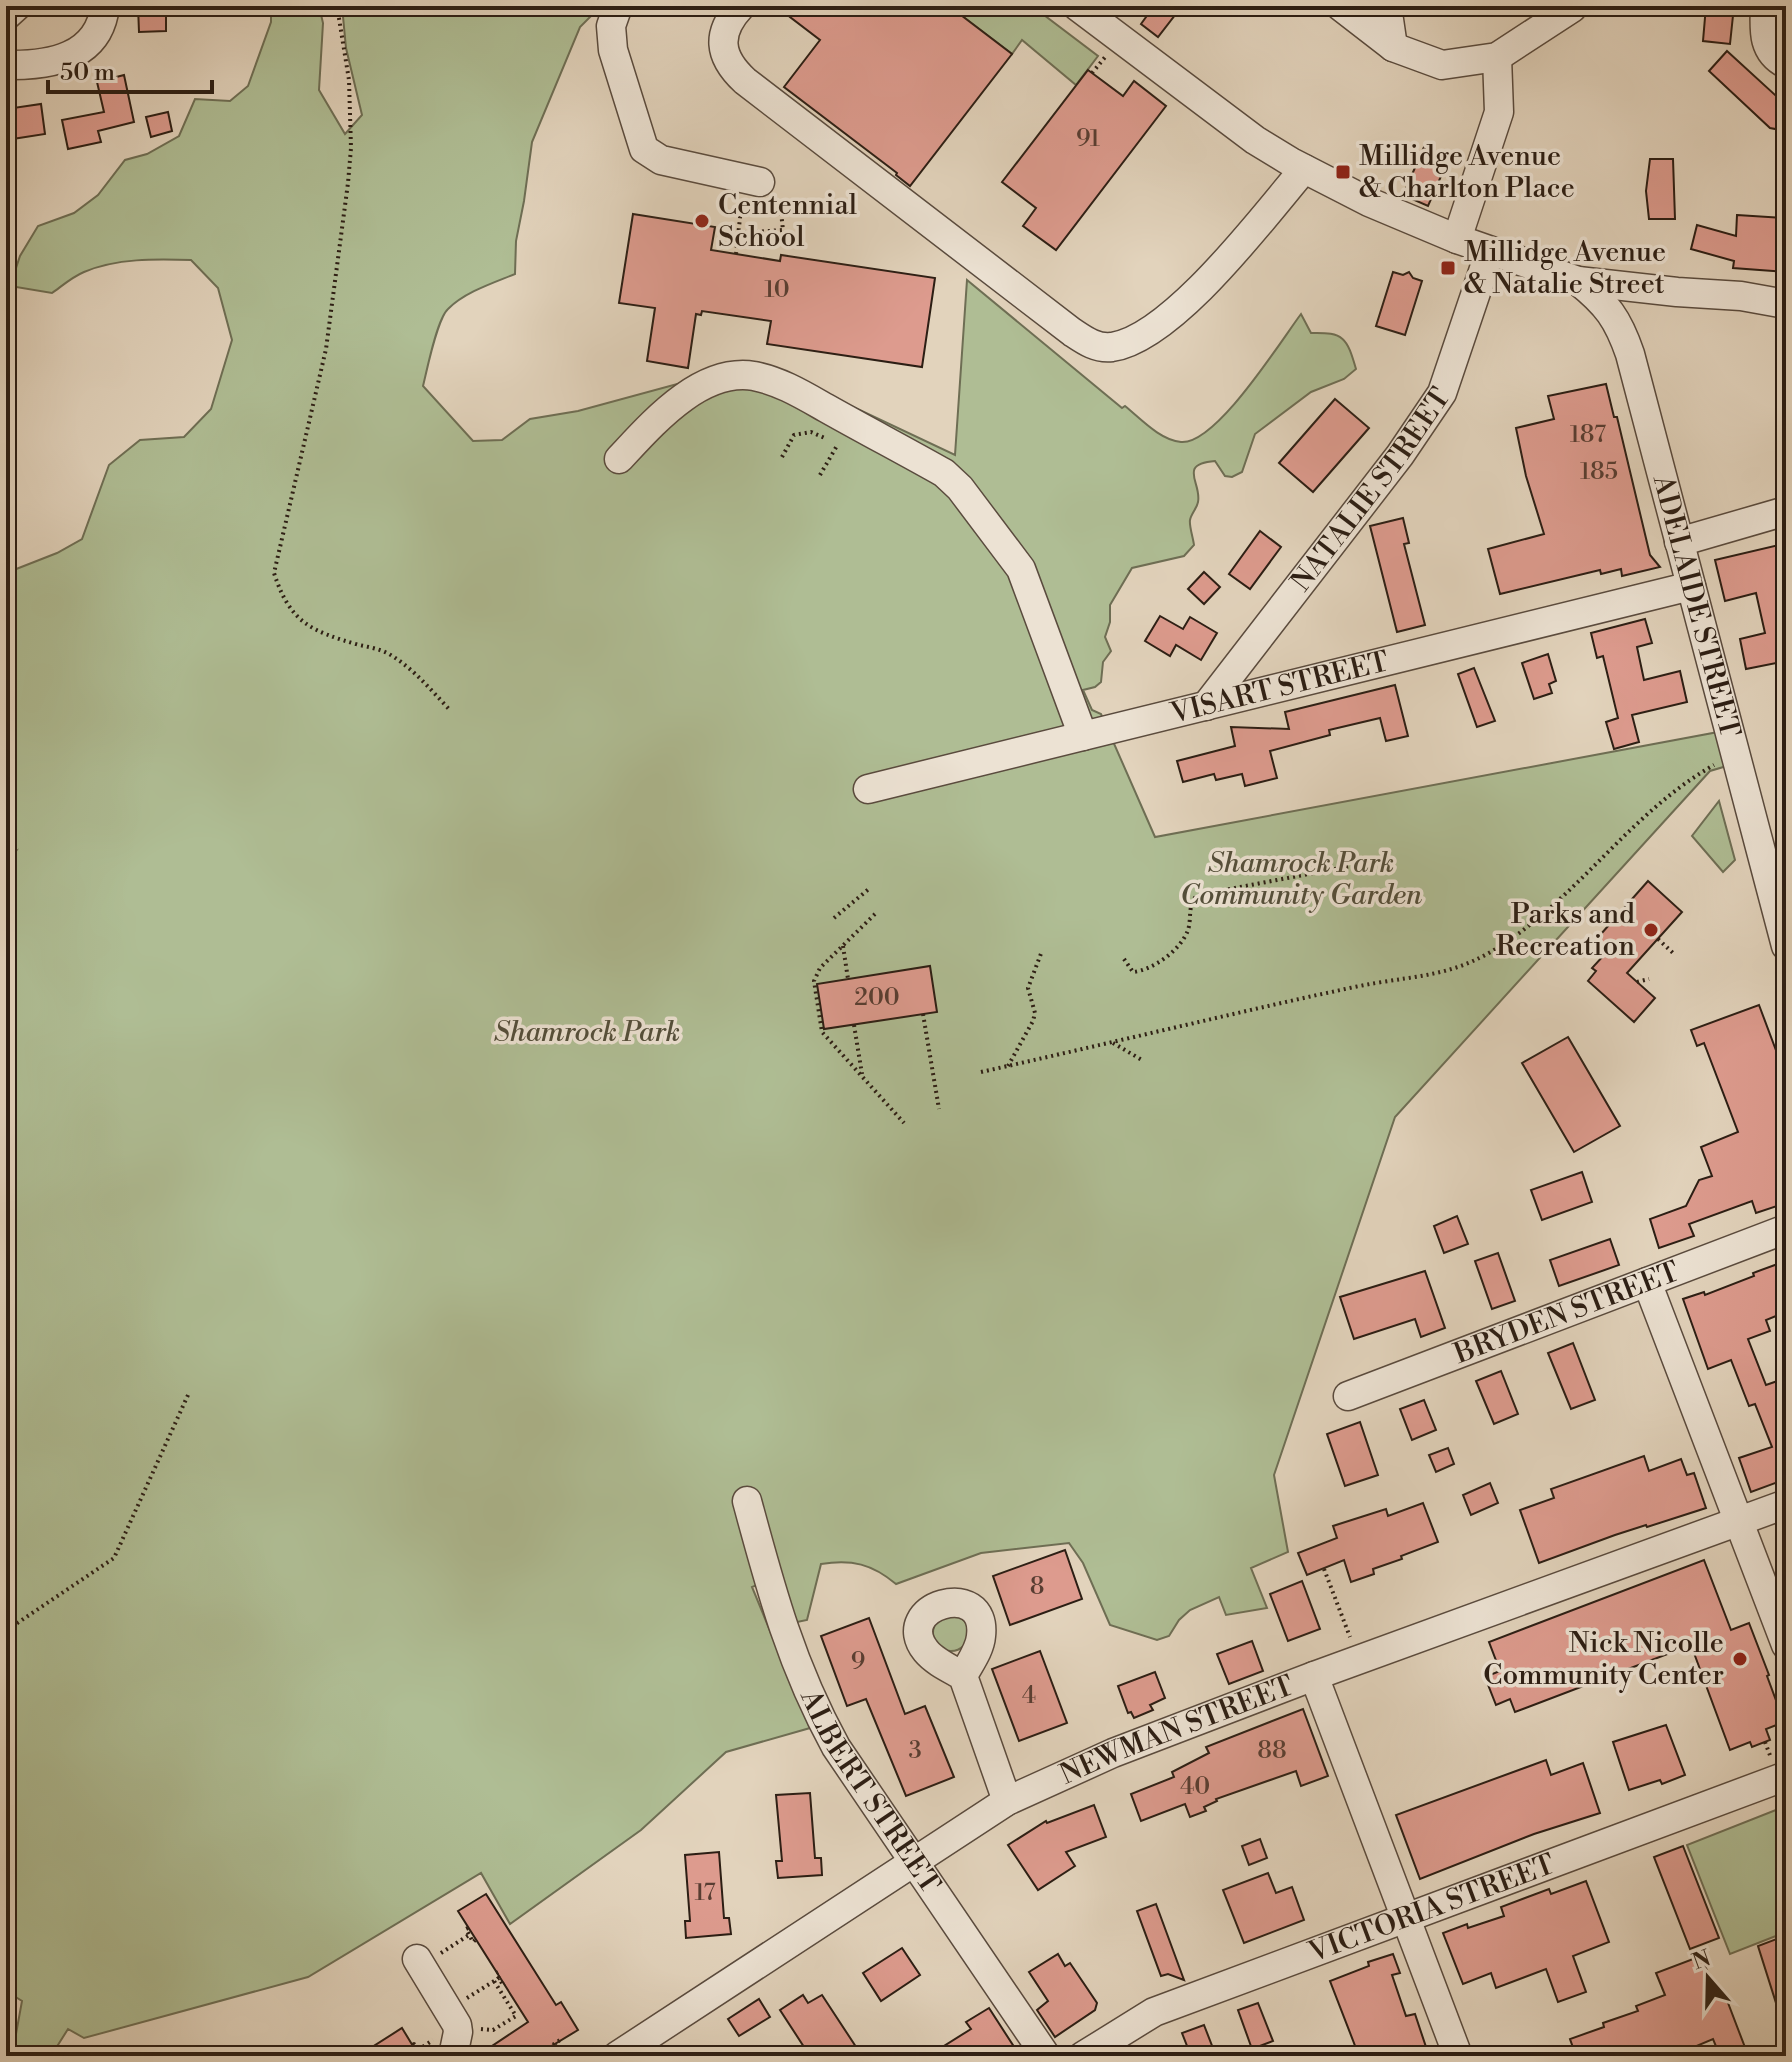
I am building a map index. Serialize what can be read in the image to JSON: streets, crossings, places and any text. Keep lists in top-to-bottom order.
{
  "streets": {
    "street": [
      "NATALIE STREET",
      "ADELAIDE STREET",
      "VISART STREET",
      "BRYDEN STREET",
      "NEWMAN STREET",
      "ALBERT STREET",
      "VICTORIA STREET"
    ]
  },
  "crossings": [
    ["NATALIE STREET", "VISART STREET"],
    ["ADELAIDE STREET", "VISART STREET"],
    ["NEWMAN STREET", "ALBERT STREET"]
  ],
  "parks": ["Shamrock Park Community Garden", "Shamrock Park"],
  "places": {
    "transit": ["Millidge Avenue & Charlton Place", "Millidge Avenue & Natalie Street"],
    "other": ["Centennial School", "Parks and Recreation", "Nick Nicolle Community Center"]
  },
  "house_numbers": [
    "91",
    "10",
    "187",
    "185",
    "200",
    "8",
    "9",
    "4",
    "3",
    "88",
    "40",
    "17"
  ],
  "scale_bar": "50 m",
  "north": "top"
}
